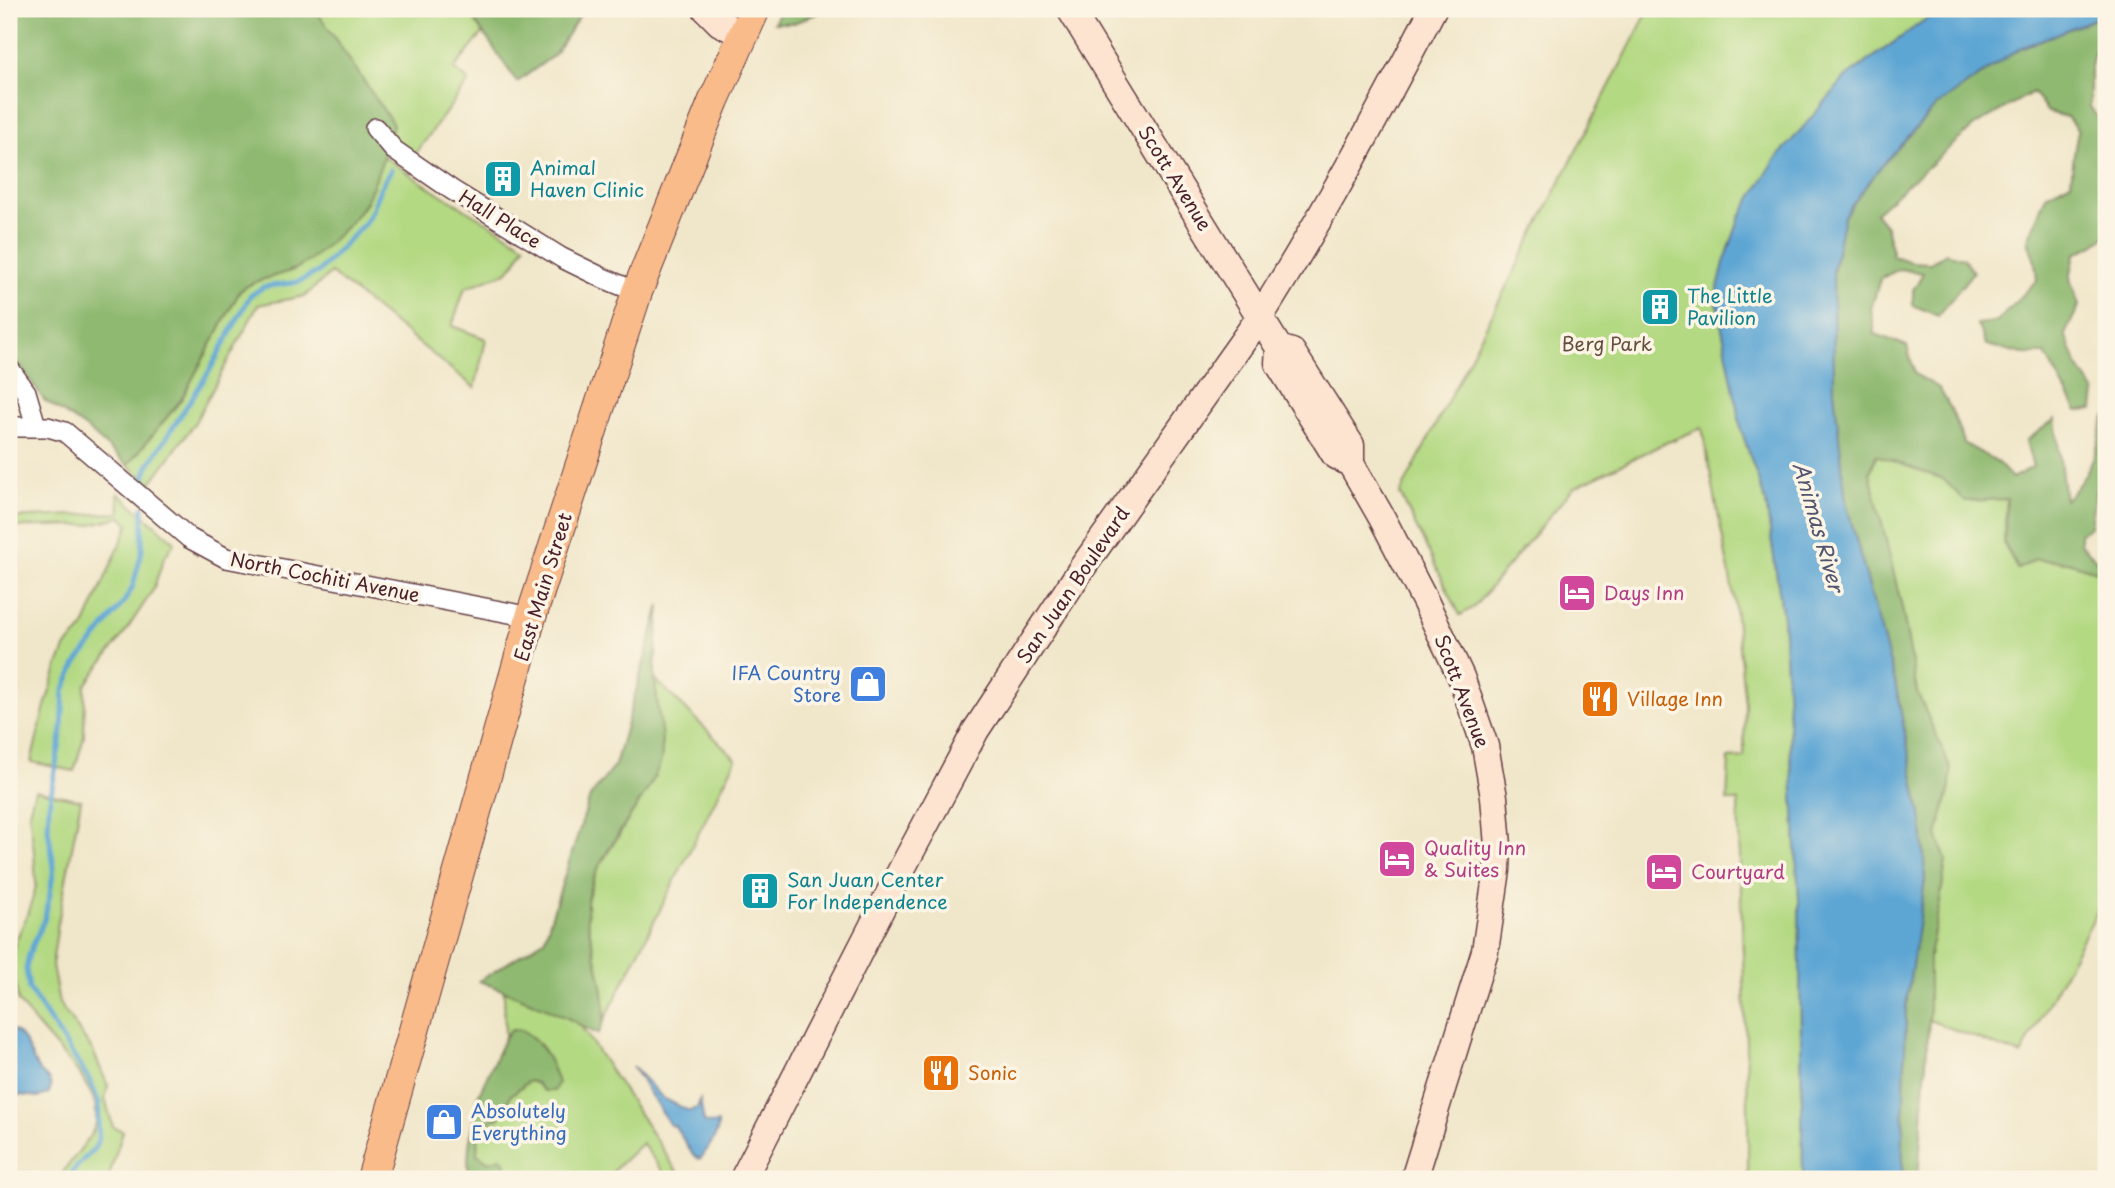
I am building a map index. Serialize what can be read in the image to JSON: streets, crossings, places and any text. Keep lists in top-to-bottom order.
{
  "streets": {
    "main road": ["Scott Avenue", "San Juan Boulevard", "East Main Street"],
    "street": ["Hall Place", "North Cochiti Avenue"]
  },
  "crossings": [
    ["Scott Avenue", "San Juan Boulevard"],
    ["Hall Place", "East Main Street"],
    ["North Cochiti Avenue", "East Main Street"]
  ],
  "water": ["Animas River"],
  "parks": ["Berg Park"],
  "places": {
    "building": ["Animal Haven Clinic", "The Little Pavilion", "San Juan Center For Independence"],
    "hotel": ["Days Inn", "Quality Inn & Suites", "Courtyard"],
    "shop": ["IFA Country Store", "Absolutely Everything"],
    "restaurant": ["Village Inn", "Sonic"]
  }
}
